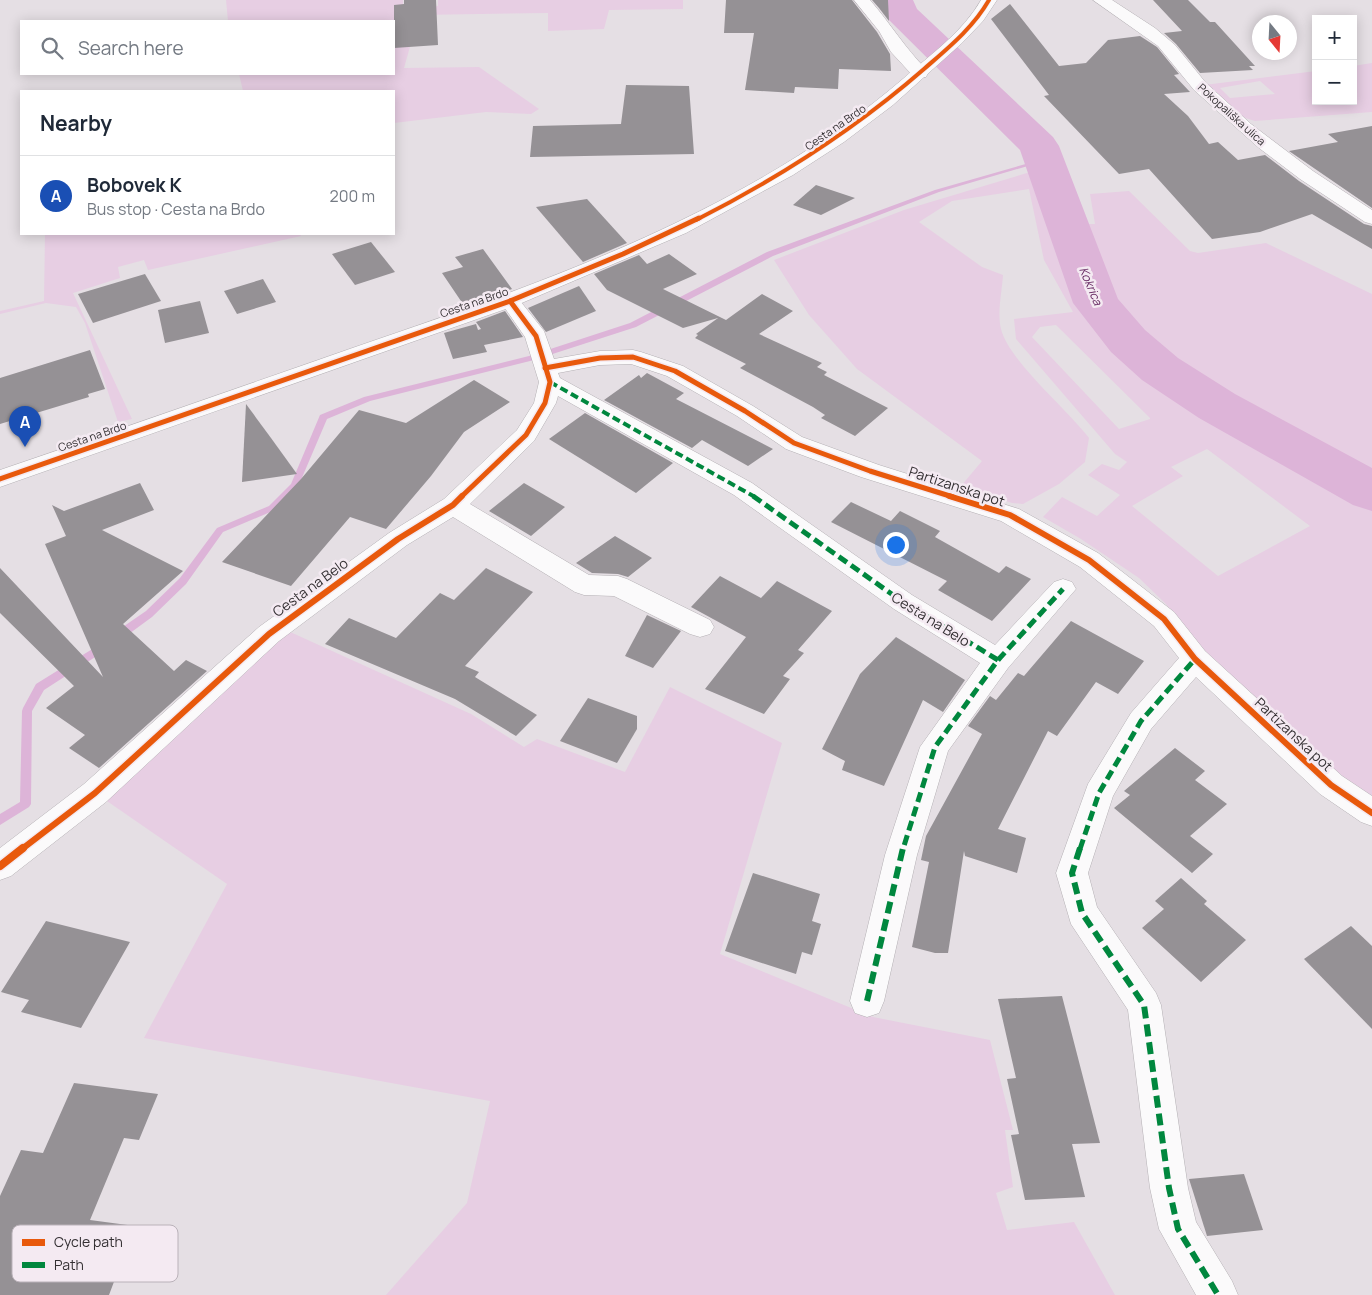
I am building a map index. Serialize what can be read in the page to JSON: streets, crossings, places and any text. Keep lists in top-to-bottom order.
{
  "streets": {
    "street": [
      "Pokopališka ulica",
      "Cesta na Brdo",
      "Partizanska pot",
      "Cesta na Belo"
    ]
  },
  "crossings": [
    ["Partizanska pot", "Cesta na Belo"]
  ],
  "water": ["Kokrica"],
  "legend": ["Cycle path", "Path"],
  "north": "bottom",
  "page": {
    "map_buttons": ["+", "−"],
    "search": "Search here",
    "heading": "Nearby",
    "list": [
      {
        "mark": "A",
        "name": "Bobovek K",
        "note": "Bus stop · Cesta na Brdo",
        "value": "200 m"
      }
    ],
    "pins": "A"
  }
}
